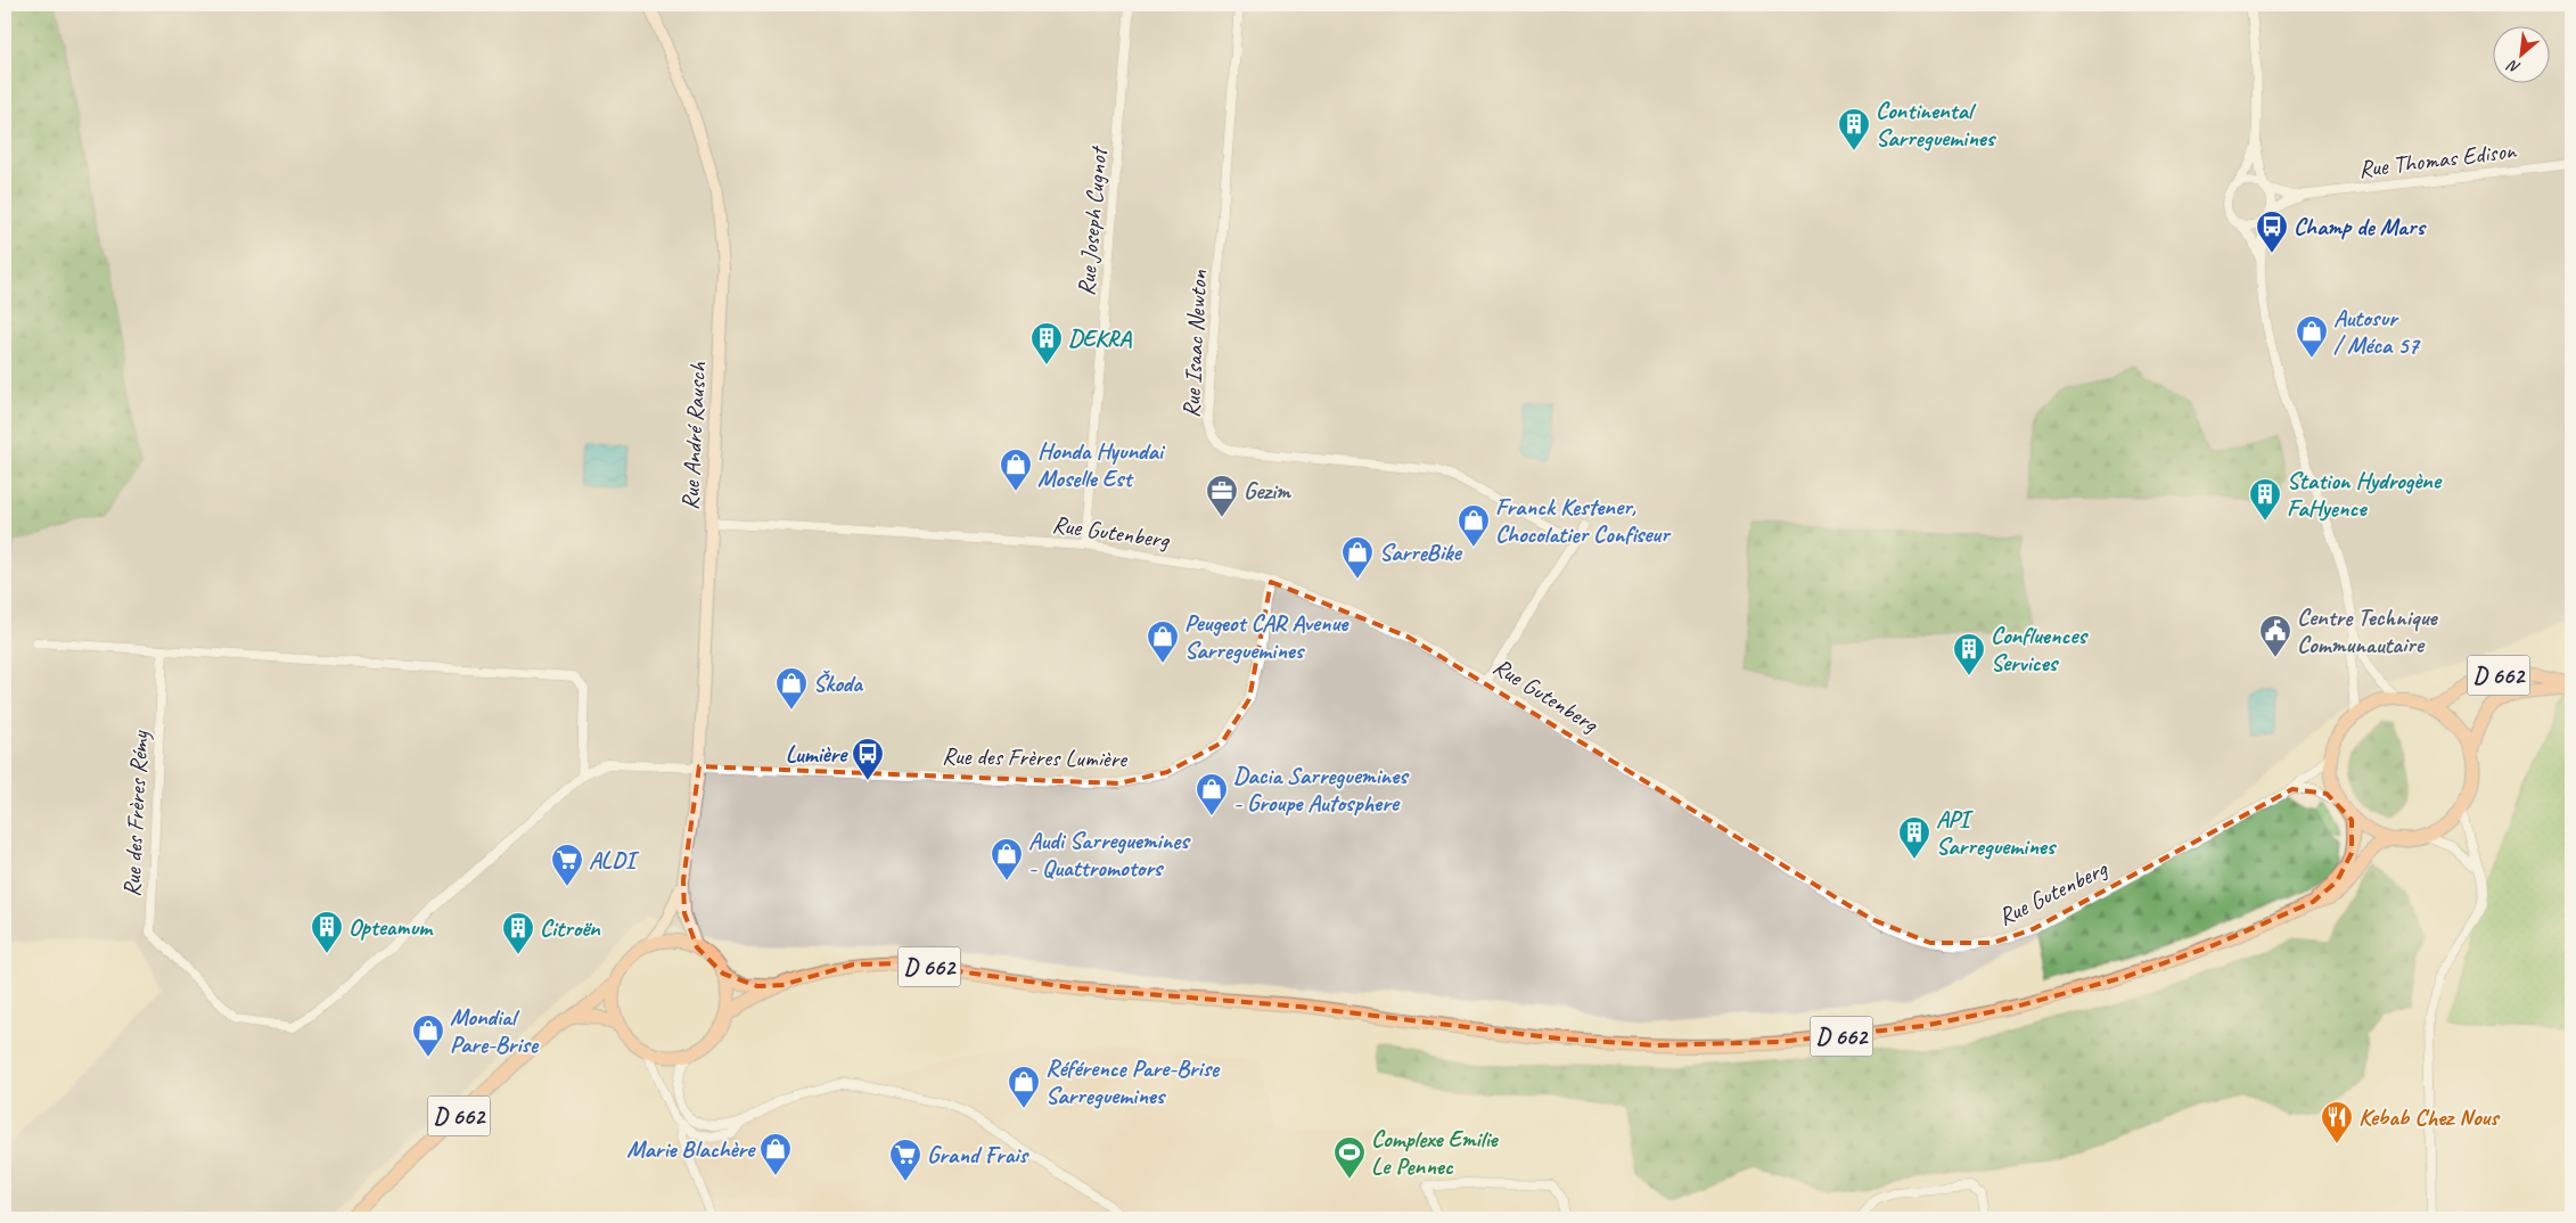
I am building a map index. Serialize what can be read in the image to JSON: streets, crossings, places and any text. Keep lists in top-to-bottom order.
{
  "streets": {
    "main road": ["D 662"],
    "street": [
      "Rue Thomas Edison",
      "Rue Joseph Cugnot",
      "Rue Isaac Newton",
      "Rue André Rausch",
      "Rue Gutenberg",
      "Rue des Frères Lumière",
      "Rue des Frères Rémy"
    ]
  },
  "crossings": [
    ["Rue Joseph Cugnot", "Rue Gutenberg"],
    ["Rue André Rausch", "Rue Gutenberg"],
    ["Rue André Rausch", "D 662"],
    ["Rue André Rausch", "Rue des Frères Lumière"],
    ["Rue André Rausch", "Rue des Frères Rémy"],
    ["Rue Gutenberg", "D 662"],
    ["Rue Gutenberg", "Rue des Frères Lumière"],
    ["Rue des Frères Lumière", "Rue des Frères Rémy"]
  ],
  "places": {
    "building": [
      "Continental Sarreguemines",
      "DEKRA",
      "Station Hydrogène FaHyence",
      "Confluences Services",
      "API Sarreguemines",
      "Opteamum",
      "Citroën"
    ],
    "bus stop": ["Champ de Mars", "Lumière"],
    "shop": [
      "Autosur / Méca 57",
      "Honda Hyundai Moselle Est",
      "Franck Kestener, Chocolatier Confiseur",
      "SarreBike",
      "Peugeot CAR Avenue Sarreguemines",
      "Škoda",
      "Dacia Sarreguemines - Groupe Autosphere",
      "Audi Sarreguemines - Quattromotors",
      "Mondial Pare-Brise",
      "Référence Pare-Brise Sarreguemines",
      "Marie Blachère"
    ],
    "office": ["Gezim"],
    "public building": ["Centre Technique Communautaire"],
    "supermarket": ["ALDI", "Grand Frais"],
    "restaurant": ["Kebab Chez Nous"],
    "sports": ["Complexe Emilie Le Pennec"]
  },
  "north": "bottom left"
}
